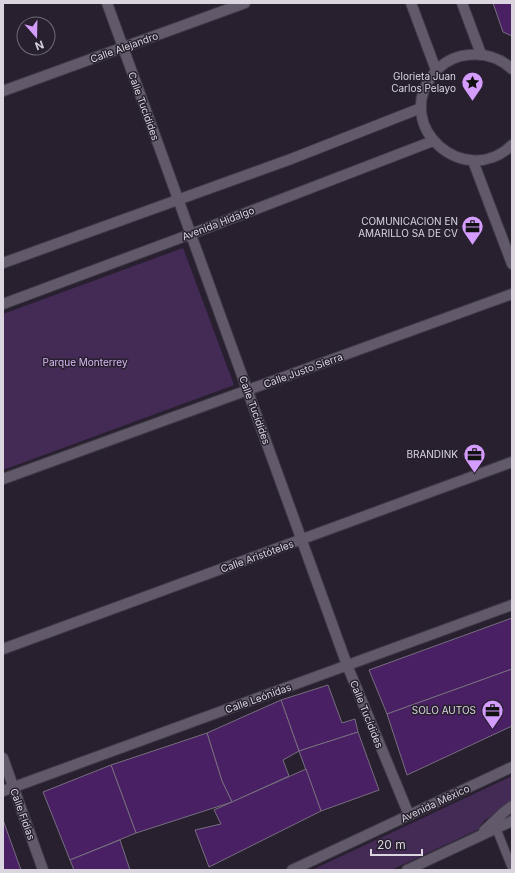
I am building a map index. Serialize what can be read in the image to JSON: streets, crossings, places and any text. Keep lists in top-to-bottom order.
{
  "streets": {
    "street": [
      "Calle Alejandro",
      "Calle Tucídides",
      "Avenida Hidalgo",
      "Calle Justo Sierra",
      "Calle Aristóteles",
      "Calle Leónidas",
      "Avenida México",
      "Calle Fidias"
    ]
  },
  "crossings": [
    ["Calle Alejandro", "Calle Tucídides"],
    ["Calle Tucídides", "Avenida Hidalgo"],
    ["Calle Tucídides", "Calle Justo Sierra"],
    ["Calle Tucídides", "Calle Aristóteles"],
    ["Calle Tucídides", "Calle Leónidas"],
    ["Calle Tucídides", "Avenida México"],
    ["Calle Leónidas", "Calle Fidias"]
  ],
  "parks": ["Parque Monterrey"],
  "places": {
    "place": ["Glorieta Juan Carlos Pelayo"],
    "office": ["COMUNICACION EN AMARILLO SA DE CV", "BRANDINK", "SOLO AUTOS"]
  },
  "scale_bar": "20 m",
  "north": "bottom"
}
